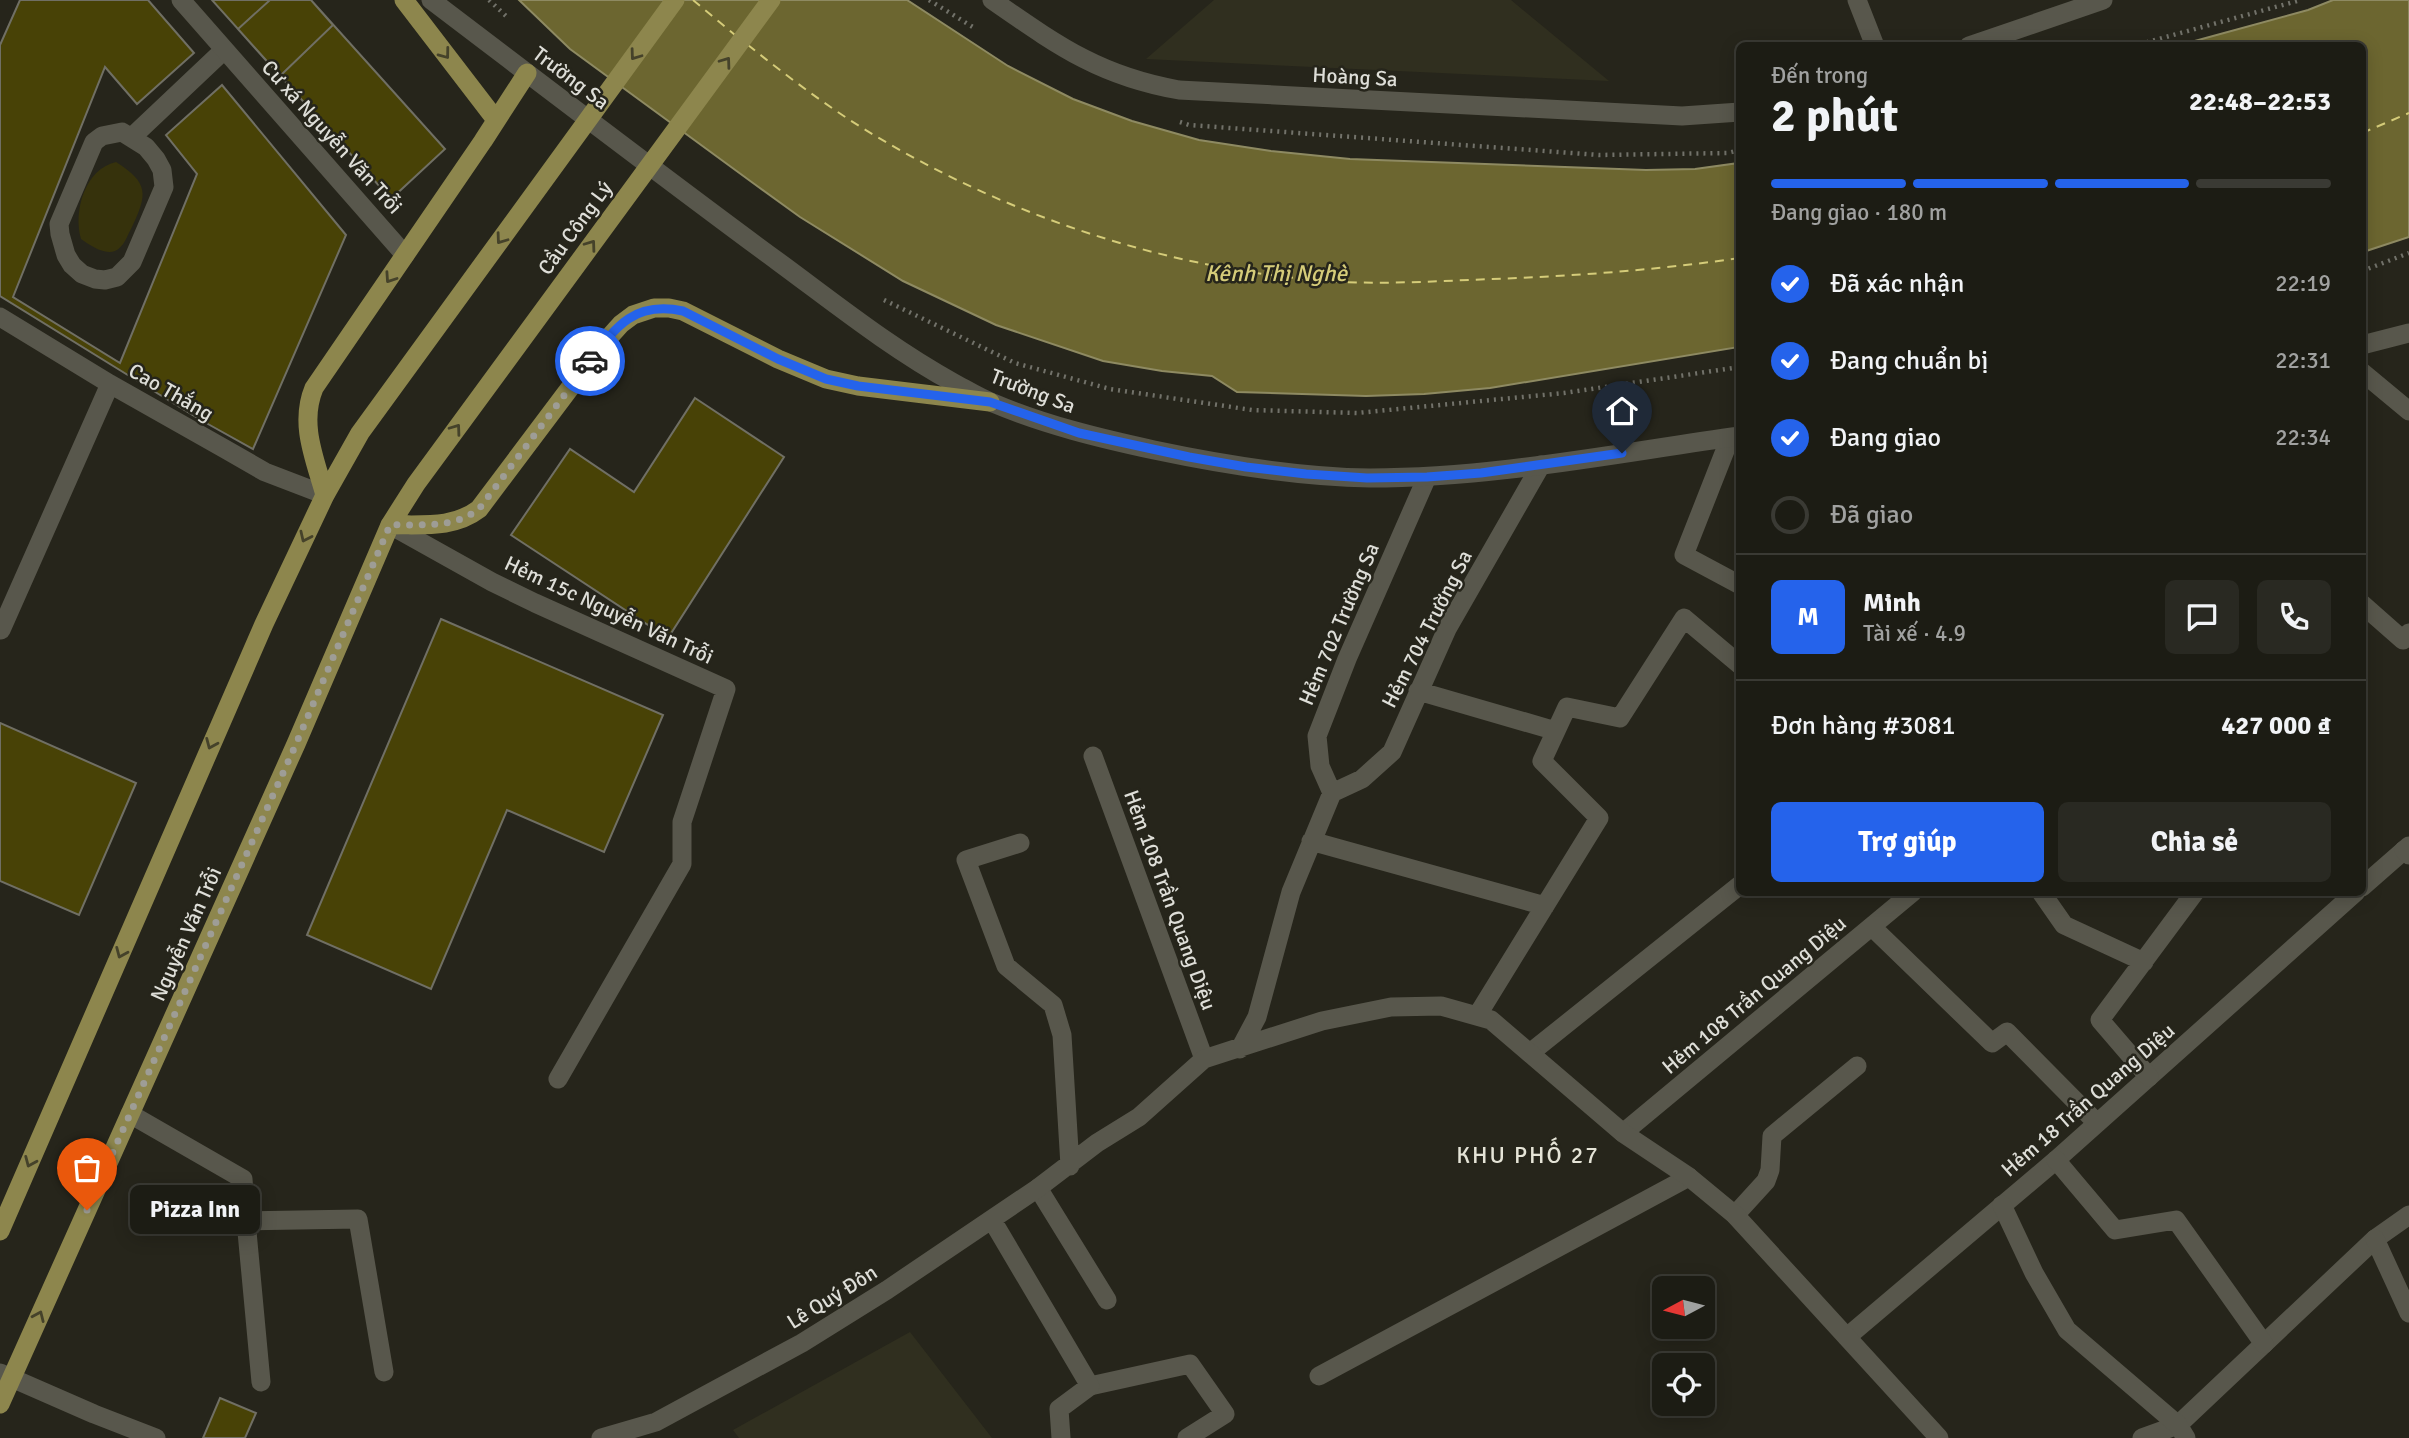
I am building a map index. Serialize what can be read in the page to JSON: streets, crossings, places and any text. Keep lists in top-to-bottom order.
{
  "streets": {
    "main road": ["Cầu Công Lý", "Nguyễn Văn Trỗi"],
    "street": [
      "Hoàng Sa",
      "Trường Sa",
      "Cư xá Nguyễn Văn Trỗi",
      "Cao Thắng",
      "Hẻm 15c Nguyễn Văn Trỗi",
      "Hẻm 702 Trường Sa",
      "Hẻm 704 Trường Sa",
      "Hẻm 108 Trần Quang Diệu",
      "Hẻm 18 Trần Quang Diệu",
      "Lê Quý Ðôn"
    ]
  },
  "crossings": [
    ["Trường Sa", "Hẻm 702 Trường Sa"],
    ["Trường Sa", "Hẻm 704 Trường Sa"],
    ["Cầu Công Lý", "Nguyễn Văn Trỗi"],
    ["Hẻm 15c Nguyễn Văn Trỗi", "Nguyễn Văn Trỗi"],
    ["Hẻm 702 Trường Sa", "Hẻm 704 Trường Sa"]
  ],
  "districts": ["KHU PHỐ 27"],
  "water": ["Kênh Thị Nghè"],
  "places": ["Pizza Inn"],
  "north": "left",
  "page": {
    "heading": ["2 phút", "Đến trong", "22:48–22:53"],
    "panel": [
      "Minh",
      "Tài xế · 4.9",
      "Đơn hàng #3081",
      "427 000 ₫"
    ],
    "bar": "Đang giao · 180 m",
    "list": [
      ["Đã xác nhận", "22:19"],
      ["Đang chuẩn bị", "22:31"],
      ["Đang giao", "22:34"],
      "Đã giao"
    ],
    "round": "M",
    "buttons": ["Trợ giúp", "Chia sẻ"],
    "bubble": "Pizza Inn"
  }
}
